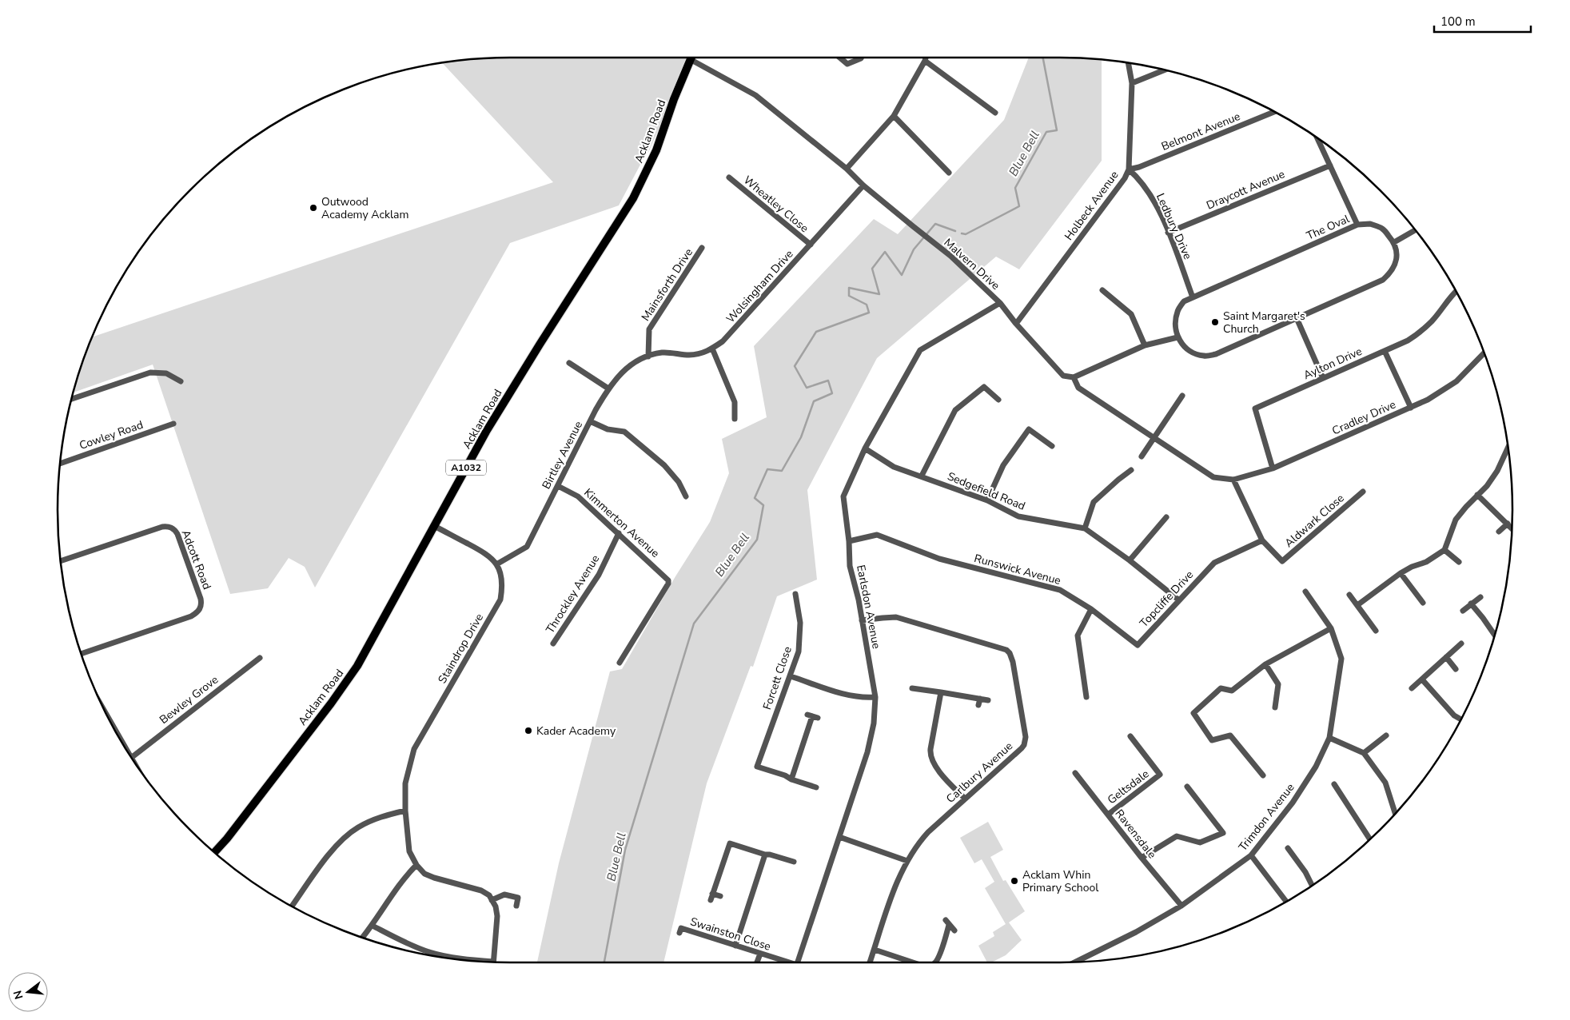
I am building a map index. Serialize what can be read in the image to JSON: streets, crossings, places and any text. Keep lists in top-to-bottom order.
{
  "streets": {
    "main road": ["Acklam Road", "A1032"],
    "street": [
      "Belmont Avenue",
      "Draycott Avenue",
      "Wheatley Close",
      "Holbeck Avenue",
      "Ledbury Drive",
      "The Oval",
      "Malvern Drive",
      "Mainsforth Drive",
      "Wolsingham Drive",
      "Aylton Drive",
      "Cradley Drive",
      "Cowley Road",
      "Birtley Avenue",
      "Sedgefield Road",
      "Aldwark Close",
      "Kimmerton Avenue",
      "Adcott Road",
      "Runswick Avenue",
      "Throckley Avenue",
      "Topcliffe Drive",
      "Earlsdon Avenue",
      "Staindrop Drive",
      "Forcett Close",
      "Bewley Grove",
      "Carlbury Avenue",
      "Geltsdale",
      "Trimdon Avenue",
      "Ravensdale",
      "Swainston Close"
    ]
  },
  "crossings": [
    ["Acklam Road", "Staindrop Drive"],
    ["Belmont Avenue", "Holbeck Avenue"],
    ["Belmont Avenue", "Ledbury Drive"],
    ["Draycott Avenue", "Ledbury Drive"],
    ["Wheatley Close", "Wolsingham Drive"],
    ["Holbeck Avenue", "Ledbury Drive"],
    ["Holbeck Avenue", "Malvern Drive"],
    ["Ledbury Drive", "The Oval"],
    ["Malvern Drive", "Wolsingham Drive"],
    ["Malvern Drive", "Cradley Drive"],
    ["Malvern Drive", "Earlsdon Avenue"],
    ["Mainsforth Drive", "Wolsingham Drive"],
    ["Mainsforth Drive", "Birtley Avenue"],
    ["Wolsingham Drive", "Birtley Avenue"],
    ["Aylton Drive", "Cradley Drive"],
    ["Birtley Avenue", "Kimmerton Avenue"],
    ["Birtley Avenue", "Staindrop Drive"],
    ["Sedgefield Road", "Topcliffe Drive"],
    ["Sedgefield Road", "Earlsdon Avenue"],
    ["Aldwark Close", "Topcliffe Drive"],
    ["Kimmerton Avenue", "Throckley Avenue"],
    ["Runswick Avenue", "Topcliffe Drive"],
    ["Runswick Avenue", "Earlsdon Avenue"],
    ["Earlsdon Avenue", "Carlbury Avenue"],
    ["Geltsdale", "Ravensdale"],
    ["Trimdon Avenue", "Ravensdale"]
  ],
  "water": ["Blue Bell"],
  "places": [
    "Outwood Academy Acklam",
    "Saint Margaret's Church",
    "Kader Academy",
    "Acklam Whin Primary School"
  ],
  "scale_bar": "100 m",
  "north": "left"
}
